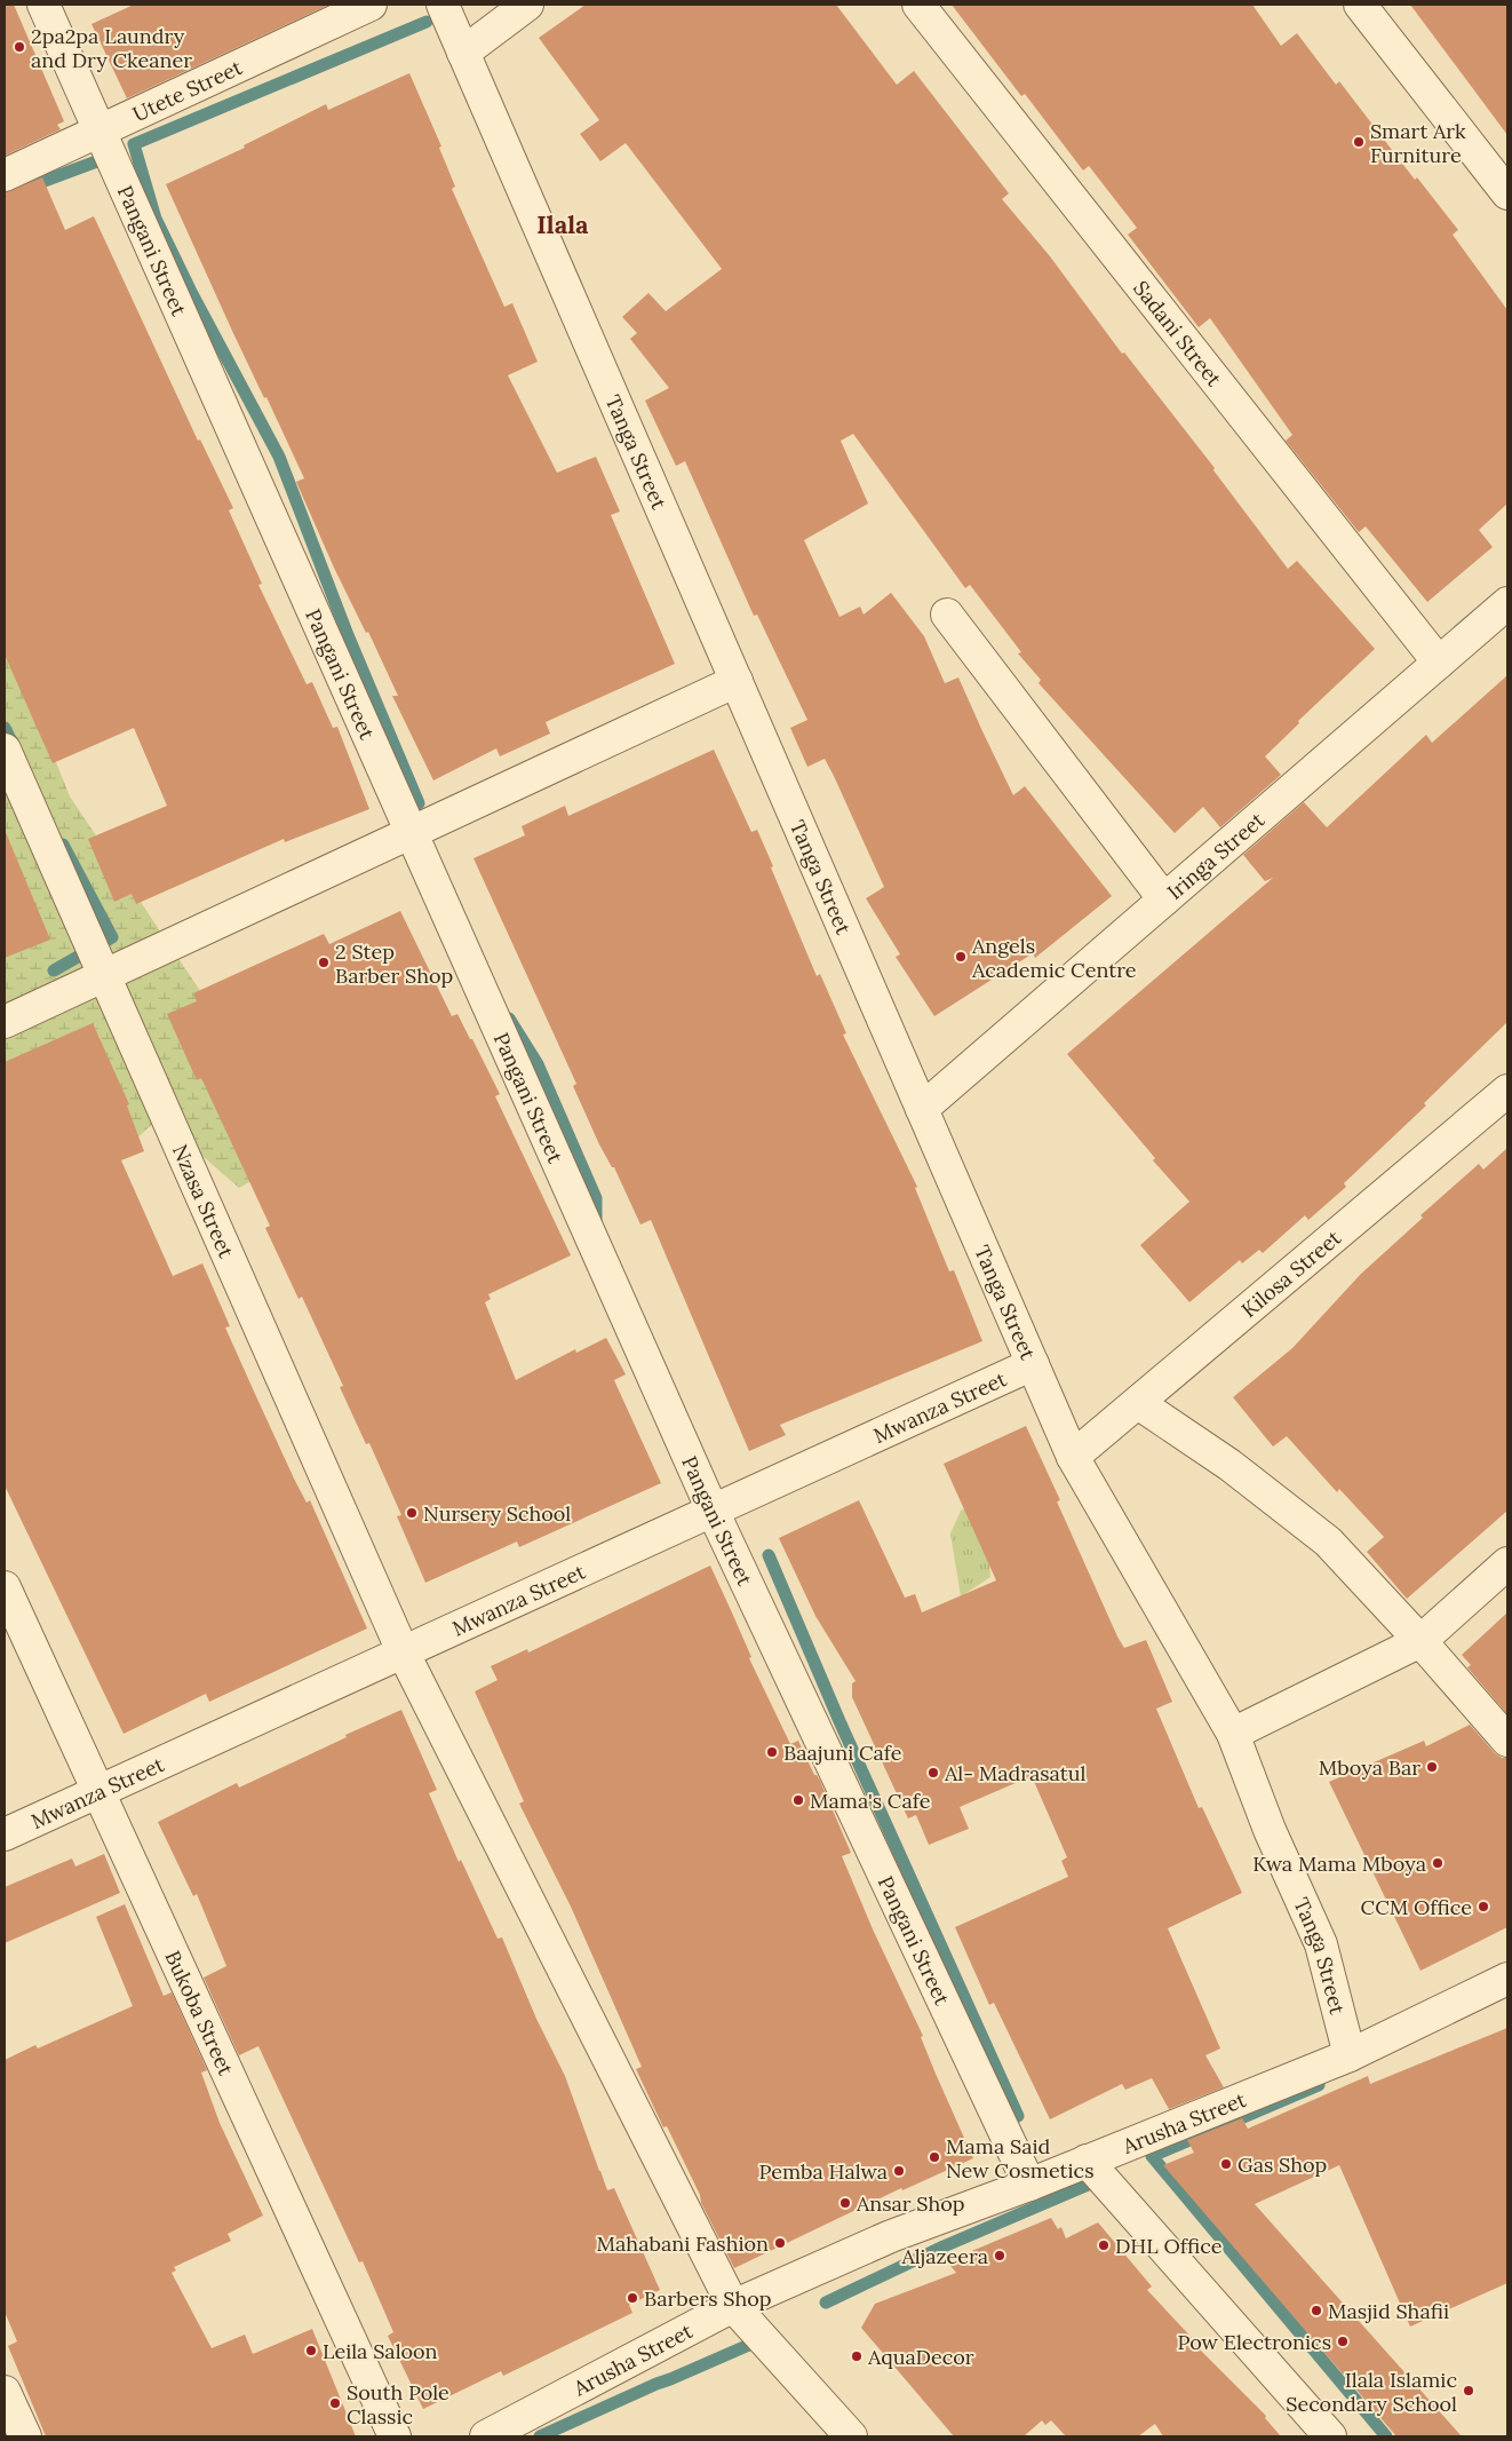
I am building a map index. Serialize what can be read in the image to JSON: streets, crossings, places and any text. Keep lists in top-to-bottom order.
{
  "streets": {
    "street": [
      "Utete Street",
      "Pangani Street",
      "Sadani Street",
      "Tanga Street",
      "Iringa Street",
      "Nzasa Street",
      "Kilosa Street",
      "Mwanza Street",
      "Bukoba Street",
      "Arusha Street"
    ]
  },
  "crossings": [
    ["Utete Street", "Pangani Street"],
    ["Pangani Street", "Mwanza Street"],
    ["Pangani Street", "Arusha Street"],
    ["Sadani Street", "Iringa Street"],
    ["Tanga Street", "Iringa Street"],
    ["Tanga Street", "Kilosa Street"],
    ["Tanga Street", "Mwanza Street"],
    ["Tanga Street", "Arusha Street"],
    ["Nzasa Street", "Mwanza Street"],
    ["Mwanza Street", "Bukoba Street"]
  ],
  "districts": ["Ilala"],
  "places": [
    "2pa2pa Laundry and Dry Ckeaner",
    "Smart Ark Furniture",
    "Angels Academic Centre",
    "2 Step Barber Shop",
    "Nursery School",
    "Baajuni Cafe",
    "Mboya Bar",
    "Al- Madrasatul",
    "Mama's Cafe",
    "Kwa Mama Mboya",
    "CCM Office",
    "Mama Said New Cosmetics",
    "Gas Shop",
    "Pemba Halwa",
    "Ansar Shop",
    "Mahabani Fashion",
    "DHL Office",
    "Aljazeera",
    "Barbers Shop",
    "Masjid Shafii",
    "Pow Electronics",
    "Leila Saloon",
    "AquaDecor",
    "Ilala Islamic Secondary School",
    "South Pole Classic"
  ]
}
